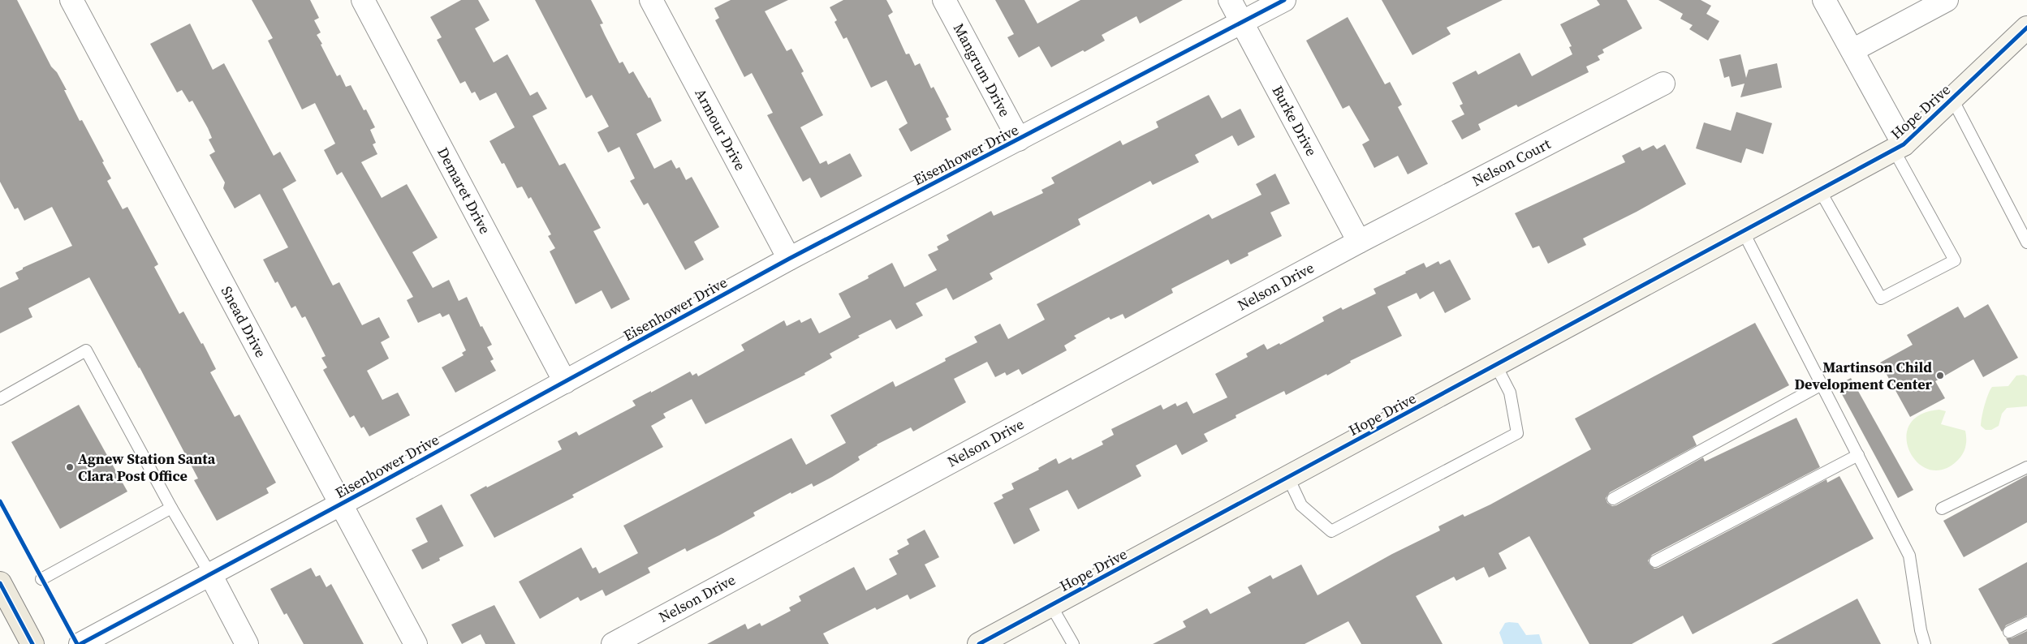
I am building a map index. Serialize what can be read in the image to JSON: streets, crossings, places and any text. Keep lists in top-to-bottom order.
{
  "streets": {
    "street": [
      "Mangrum Drive",
      "Hope Drive",
      "Burke Drive",
      "Armour Drive",
      "Eisenhower Drive",
      "Nelson Court",
      "Demaret Drive",
      "Nelson Drive",
      "Snead Drive"
    ]
  },
  "crossings": [
    ["Mangrum Drive", "Eisenhower Drive"],
    ["Burke Drive", "Eisenhower Drive"],
    ["Burke Drive", "Nelson Court"],
    ["Burke Drive", "Nelson Drive"],
    ["Armour Drive", "Eisenhower Drive"],
    ["Eisenhower Drive", "Demaret Drive"],
    ["Eisenhower Drive", "Snead Drive"],
    ["Nelson Court", "Nelson Drive"]
  ],
  "places": ["Martinson Child Development Center", "Agnew Station Santa Clara Post Office"]
}
